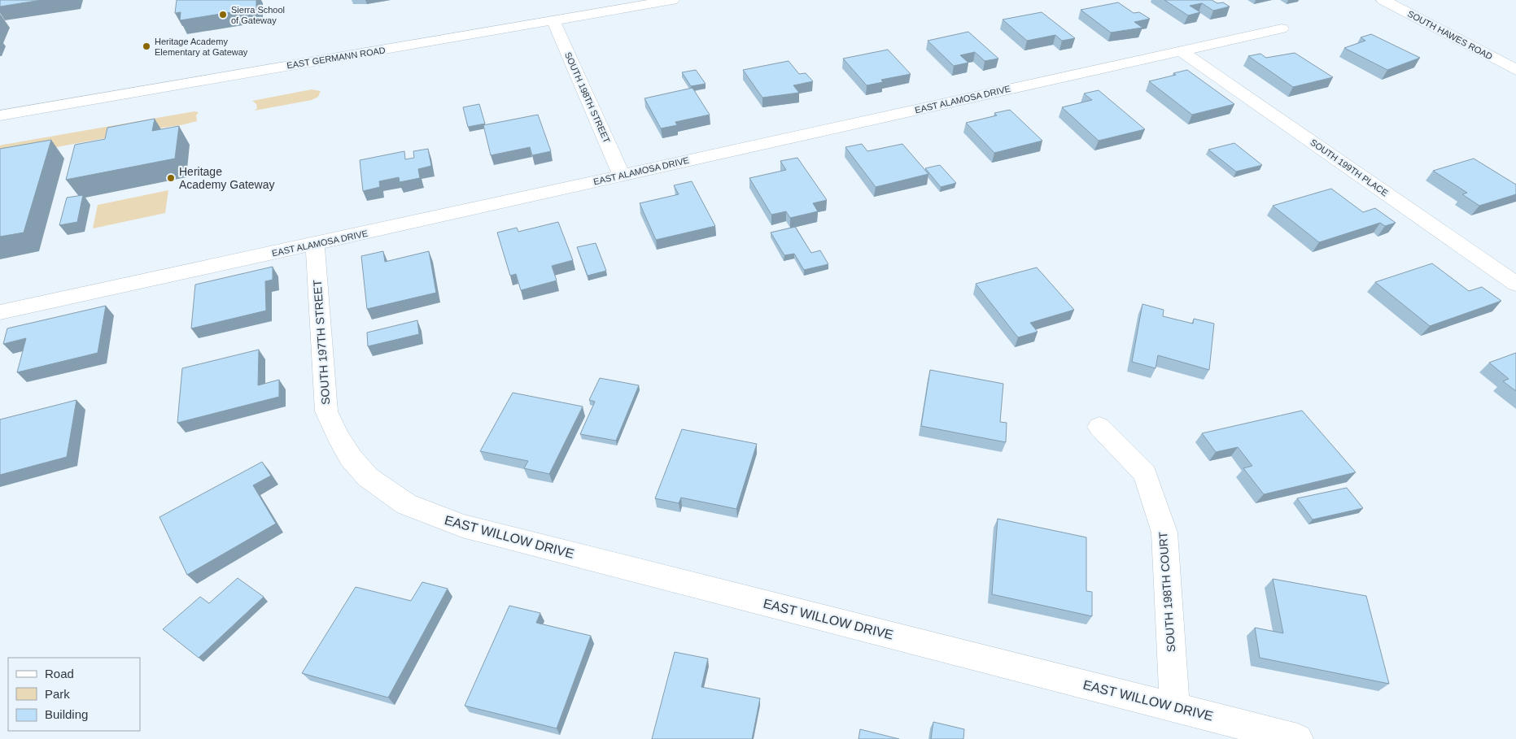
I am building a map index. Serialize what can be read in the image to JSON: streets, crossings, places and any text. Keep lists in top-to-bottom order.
{
  "streets": {
    "street": [
      "SOUTH HAWES ROAD",
      "EAST GERMANN ROAD",
      "SOUTH 198TH STREET",
      "EAST ALAMOSA DRIVE",
      "SOUTH 199TH PLACE",
      "SOUTH 197TH STREET",
      "EAST WILLOW DRIVE",
      "SOUTH 198TH COURT"
    ]
  },
  "crossings": [
    ["EAST GERMANN ROAD", "SOUTH 198TH STREET"],
    ["SOUTH 198TH STREET", "EAST ALAMOSA DRIVE"],
    ["EAST ALAMOSA DRIVE", "SOUTH 199TH PLACE"],
    ["EAST ALAMOSA DRIVE", "SOUTH 197TH STREET"],
    ["SOUTH 197TH STREET", "EAST WILLOW DRIVE"],
    ["EAST WILLOW DRIVE", "SOUTH 198TH COURT"]
  ],
  "places": ["Sierra School of Gateway", "Heritage Academy Elementary at Gateway", "Heritage Academy Gateway"],
  "legend": ["Road", "Park", "Building"]
}
